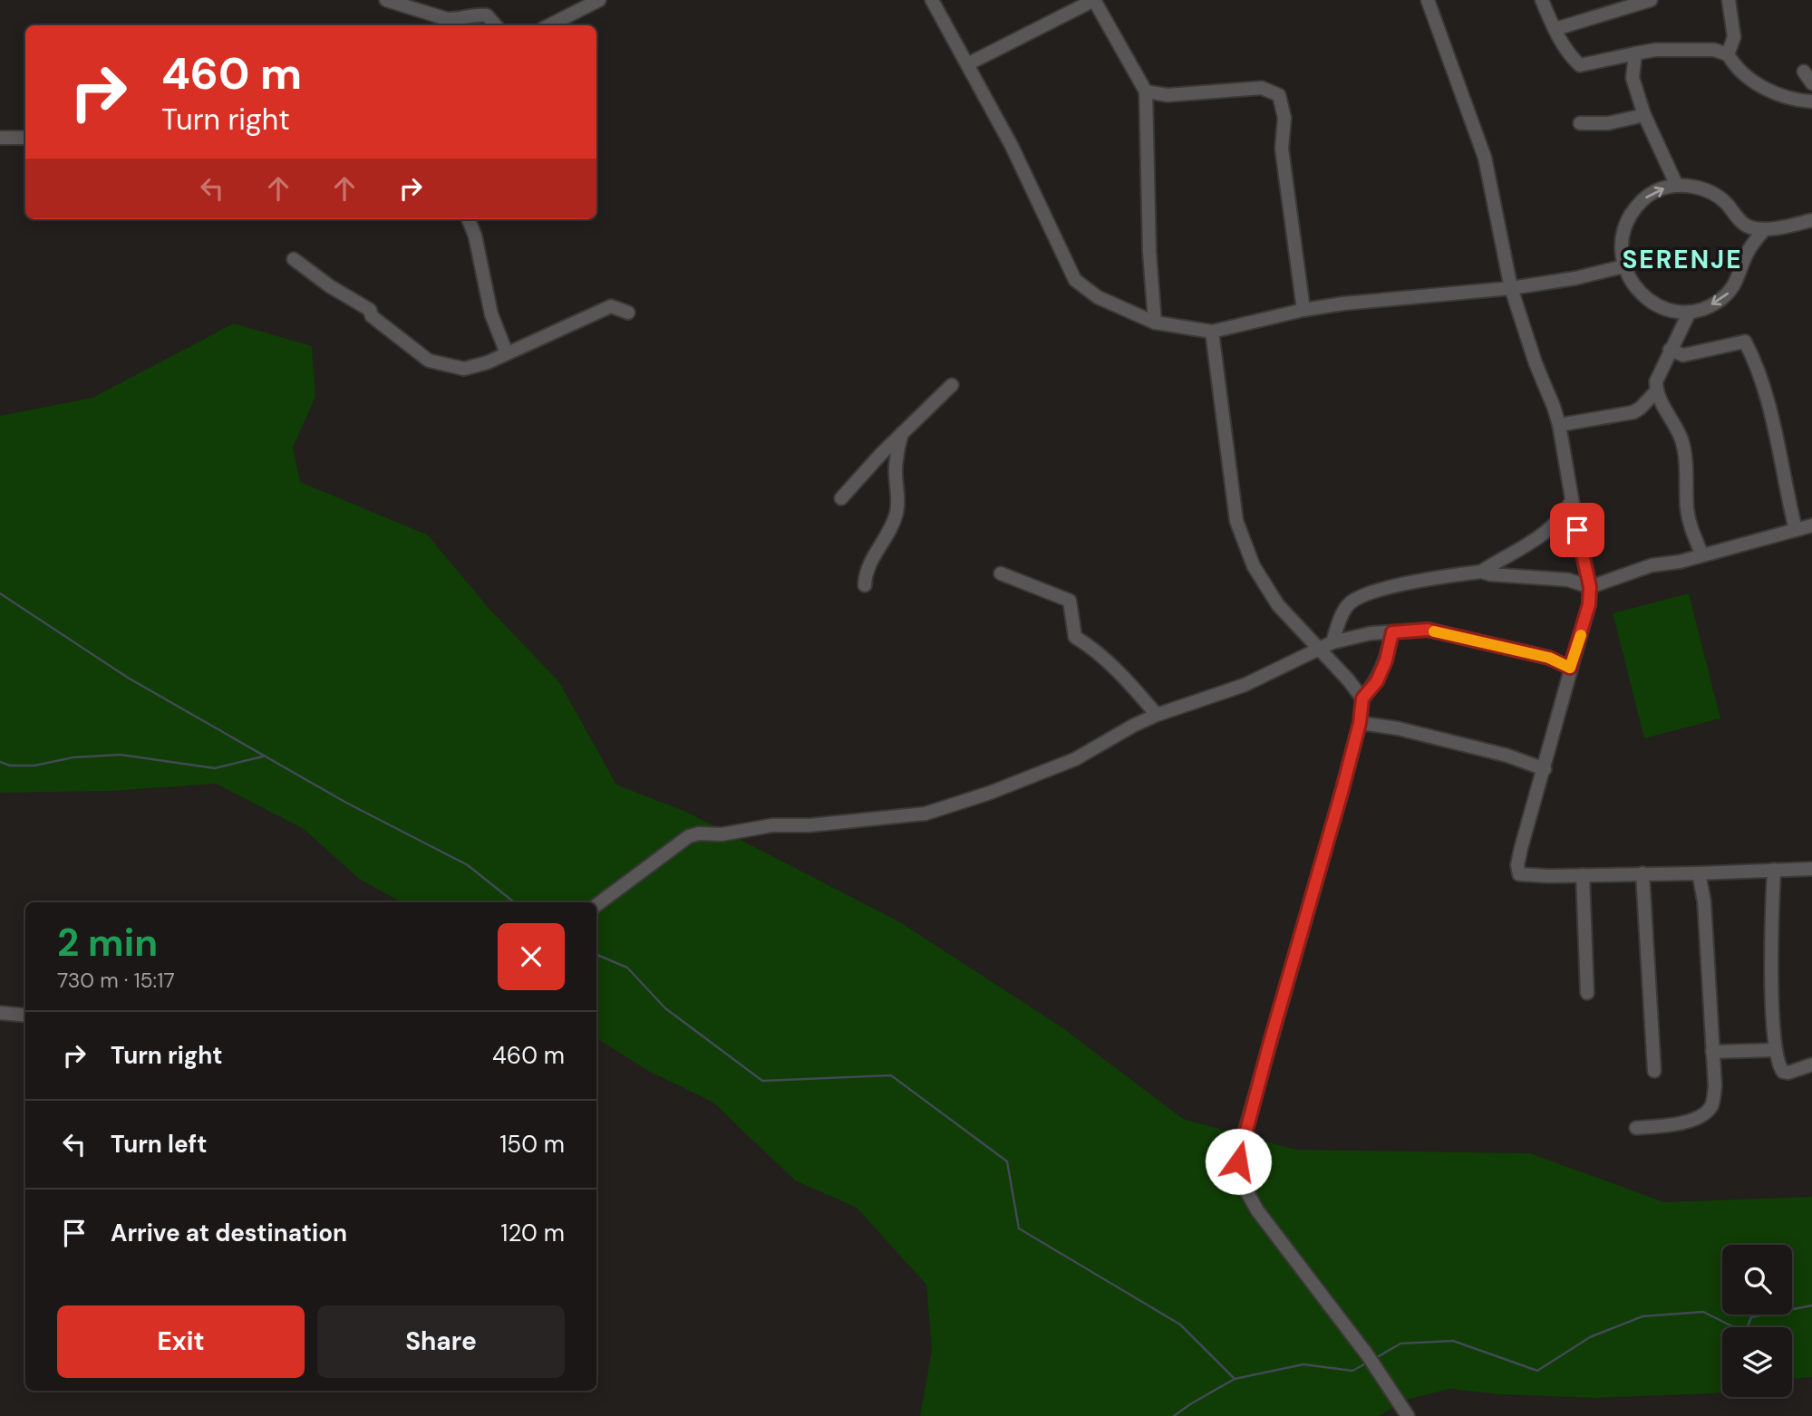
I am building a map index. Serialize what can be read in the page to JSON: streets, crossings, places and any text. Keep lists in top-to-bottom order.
{
  "districts": ["SERENJE"],
  "page": {
    "turn": ["460 m", "Turn right"],
    "heading": ["2 min", "730 m · 15:17"],
    "list": [
      {
        "name": "Turn right",
        "value": "460 m"
      },
      {
        "name": "Turn left",
        "value": "150 m"
      },
      {
        "name": "Arrive at destination",
        "value": "120 m"
      }
    ],
    "buttons": ["Exit", "Share"]
  }
}
